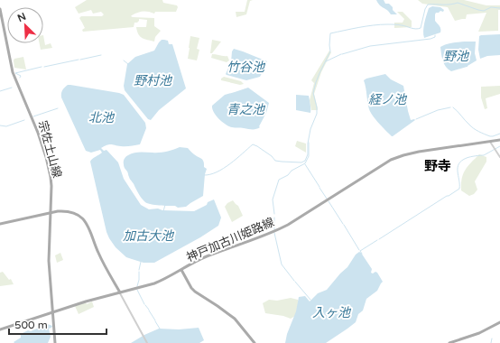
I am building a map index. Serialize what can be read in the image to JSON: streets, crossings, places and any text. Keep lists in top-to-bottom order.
{
  "streets": {
    "main road": ["宗佐土山線", "神戸加古川姫路線"]
  },
  "crossings": [
    ["宗佐土山線", "神戸加古川姫路線"]
  ],
  "districts": ["野寺"],
  "water": [
    "野池",
    "竹谷池",
    "野村池",
    "経ノ池",
    "青之池",
    "北池",
    "加古大池",
    "入ヶ池"
  ],
  "scale_bar": "500 m",
  "north": "top left"
}
